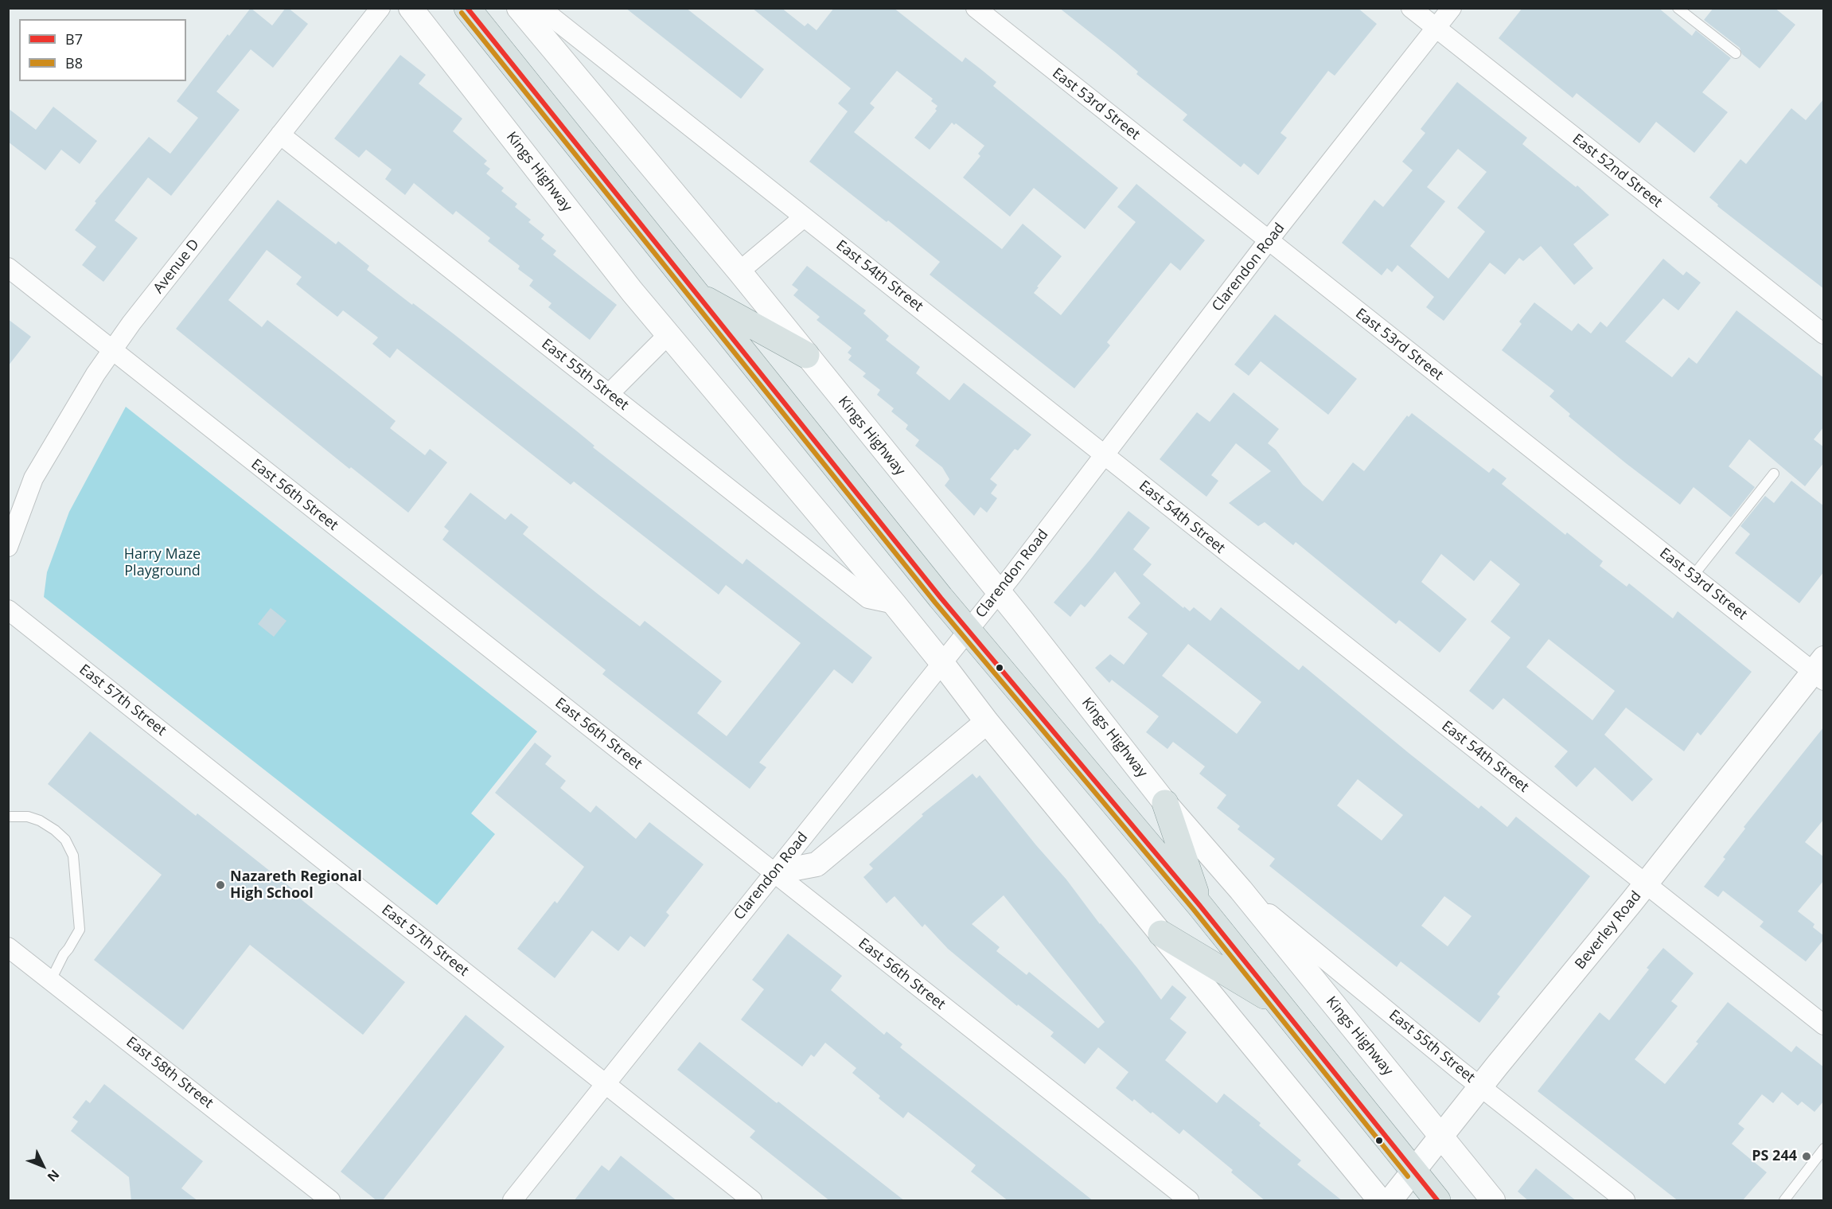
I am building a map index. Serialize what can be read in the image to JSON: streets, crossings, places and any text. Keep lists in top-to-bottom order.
{
  "streets": {
    "street": [
      "East 53rd Street",
      "East 52nd Street",
      "Kings Highway",
      "Avenue D",
      "Clarendon Road",
      "East 54th Street",
      "East 55th Street",
      "East 56th Street",
      "East 57th Street",
      "Beverley Road",
      "East 58th Street"
    ]
  },
  "crossings": [
    ["East 53rd Street", "Clarendon Road"],
    ["East 53rd Street", "Beverley Road"],
    ["East 52nd Street", "Clarendon Road"],
    ["Kings Highway", "Clarendon Road"],
    ["Kings Highway", "East 55th Street"],
    ["Kings Highway", "Beverley Road"],
    ["Avenue D", "East 55th Street"],
    ["Avenue D", "East 56th Street"],
    ["Clarendon Road", "East 54th Street"],
    ["Clarendon Road", "East 56th Street"],
    ["Clarendon Road", "East 57th Street"],
    ["East 54th Street", "Beverley Road"],
    ["East 55th Street", "Beverley Road"]
  ],
  "parks": ["Harry Maze Playground"],
  "places": ["Nazareth Regional High School", "PS 244"],
  "lines": ["transit line B7", "transit line B8"],
  "legend": ["B7", "B8"],
  "north": "bottom right"
}
